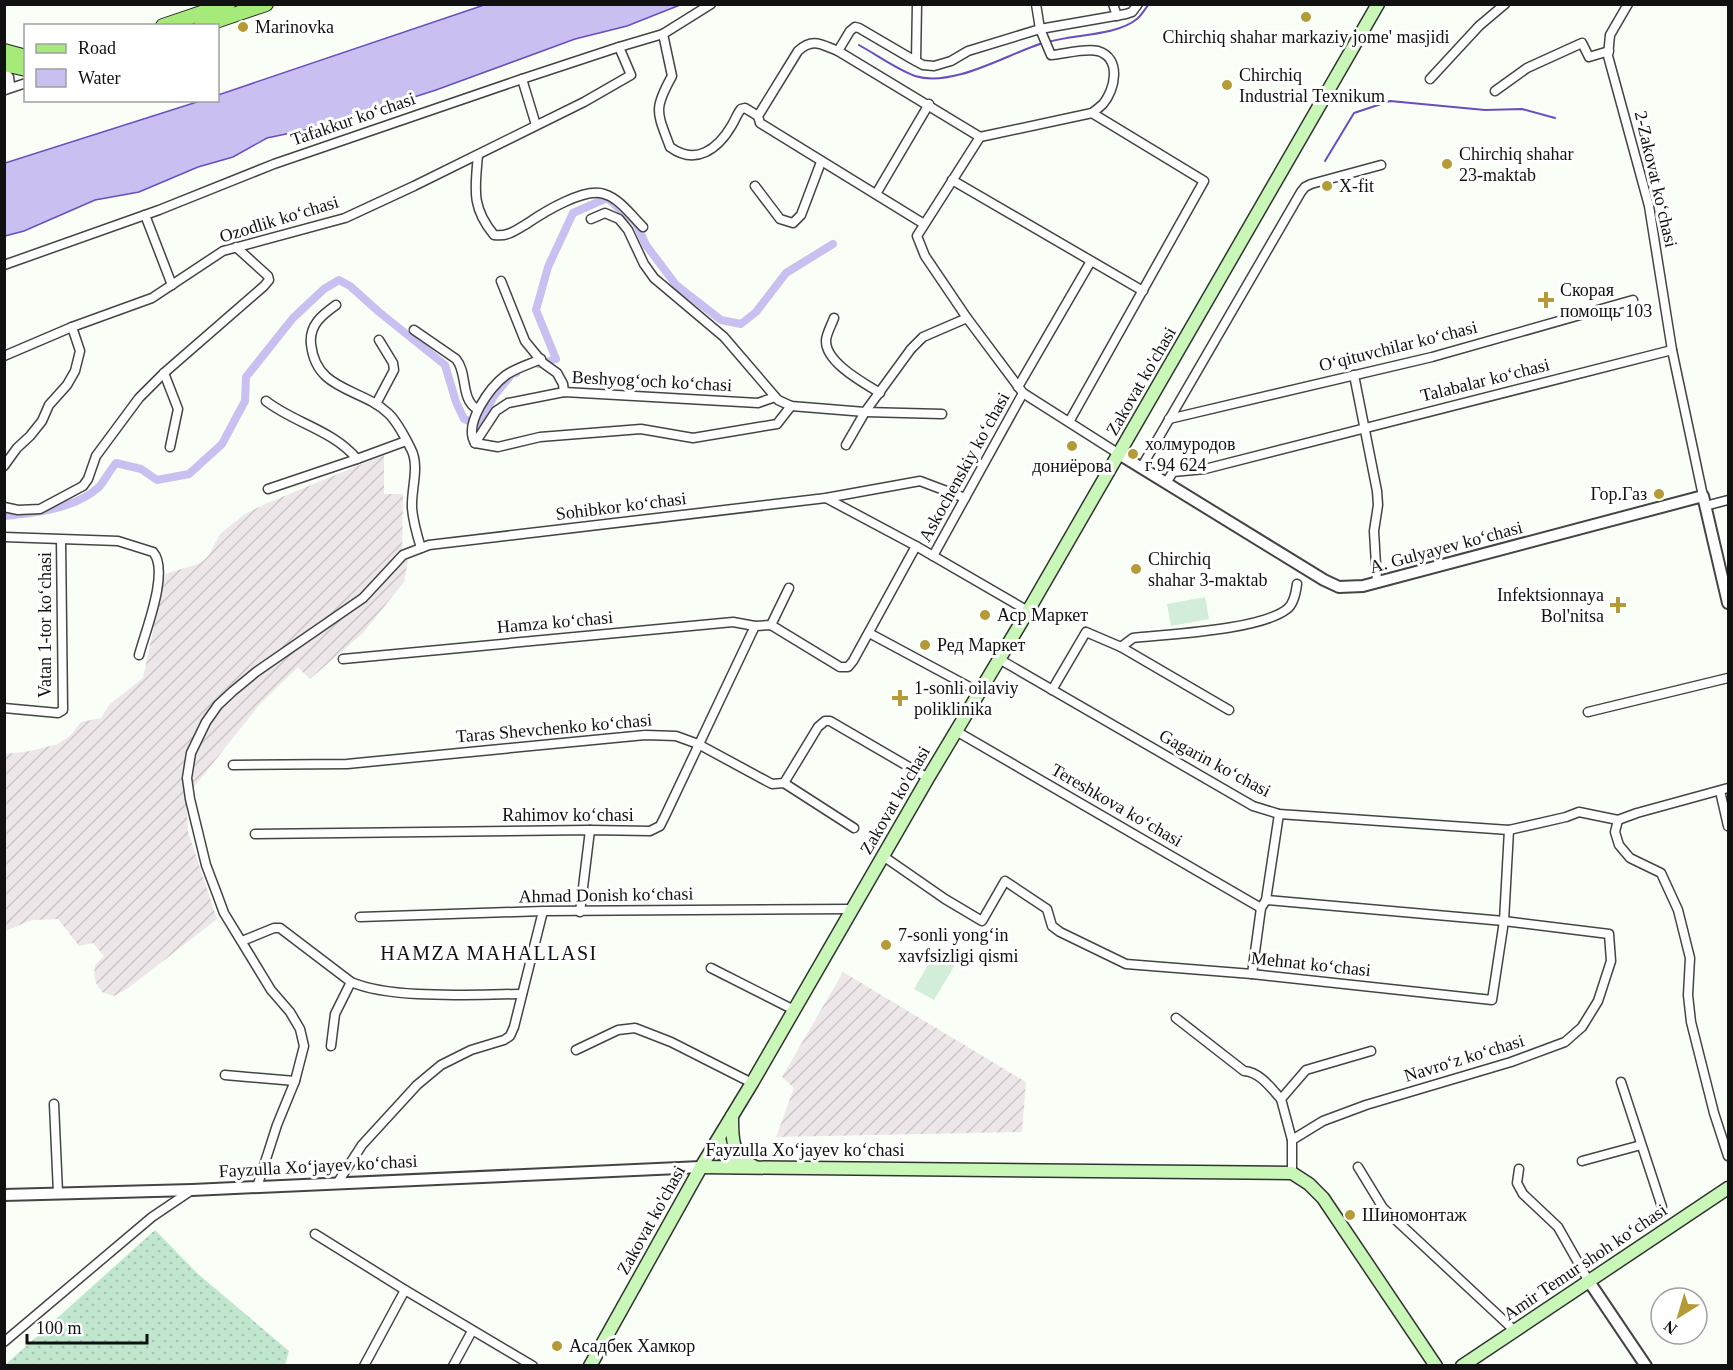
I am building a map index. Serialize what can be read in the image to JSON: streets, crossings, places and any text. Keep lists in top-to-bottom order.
{
  "streets": {
    "main road": ["Zakovat ko'chasi", "Fayzulla Xo‘jayev ko‘chasi", "Amir Temur shoh ko‘chasi"],
    "street": [
      "Tafakkur ko‘chasi",
      "2-Zakovat ko‘chasi",
      "Ozodlik ko‘chasi",
      "O‘qituvchilar ko‘chasi",
      "Talabalar ko‘chasi",
      "Beshyog‘och ko‘chasi",
      "Askochenskiy ko‘chasi",
      "Sohibkor ko‘chasi",
      "A. Gulyayev ko‘chasi",
      "Hamza ko‘chasi",
      "Vatan 1-tor ko‘chasi",
      "Taras Shevchenko ko‘chasi",
      "Gagarin ko‘chasi",
      "Tereshkova ko‘chasi",
      "Rahimov ko‘chasi",
      "Ahmad Donish ko‘chasi",
      "Mehnat ko‘chasi",
      "Navro‘z ko‘chasi"
    ]
  },
  "crossings": [
    ["Tafakkur ko‘chasi", "Ozodlik ko‘chasi"],
    ["2-Zakovat ko‘chasi", "Talabalar ko‘chasi"],
    ["Talabalar ko‘chasi", "A. Gulyayev ko‘chasi"],
    ["Zakovat ko'chasi", "A. Gulyayev ko‘chasi"],
    ["Zakovat ko'chasi", "Gagarin ko‘chasi"],
    ["Zakovat ko'chasi", "Tereshkova ko‘chasi"],
    ["Zakovat ko'chasi", "Ahmad Donish ko‘chasi"],
    ["Zakovat ko'chasi", "Mehnat ko‘chasi"],
    ["Zakovat ko'chasi", "Fayzulla Xo‘jayev ko‘chasi"],
    ["Askochenskiy ko‘chasi", "Sohibkor ko‘chasi"],
    ["Sohibkor ko‘chasi", "Fayzulla Xo‘jayev ko‘chasi"],
    ["Hamza ko‘chasi", "Rahimov ko‘chasi"],
    ["Taras Shevchenko ko‘chasi", "Rahimov ko‘chasi"],
    ["Mehnat ko‘chasi", "Navro‘z ko‘chasi"]
  ],
  "districts": ["HAMZA MAHALLASI"],
  "places": {
    "other": [
      "Chirchiq shahar markaziy jome' masjidi",
      "Marinovka",
      "Chirchiq Industrial Texnikum",
      "Chirchiq shahar 23-maktab",
      "X-fit",
      "дониёрова",
      "холмуродов г 94 624",
      "Гор.Газ",
      "Chirchiq shahar 3-maktab",
      "Аср Маркет",
      "Ред Маркет",
      "7-sonli yong‘in xavfsizligi qismi",
      "Шиномонтаж",
      "Асадбек Хамкор"
    ],
    "health": ["Скорая помощь 103", "Infektsionnaya Bol'nitsa", "1-sonli oilaviy poliklinika"]
  },
  "legend": ["Road", "Water"],
  "scale_bar": "100 m",
  "north": "bottom left"
}
